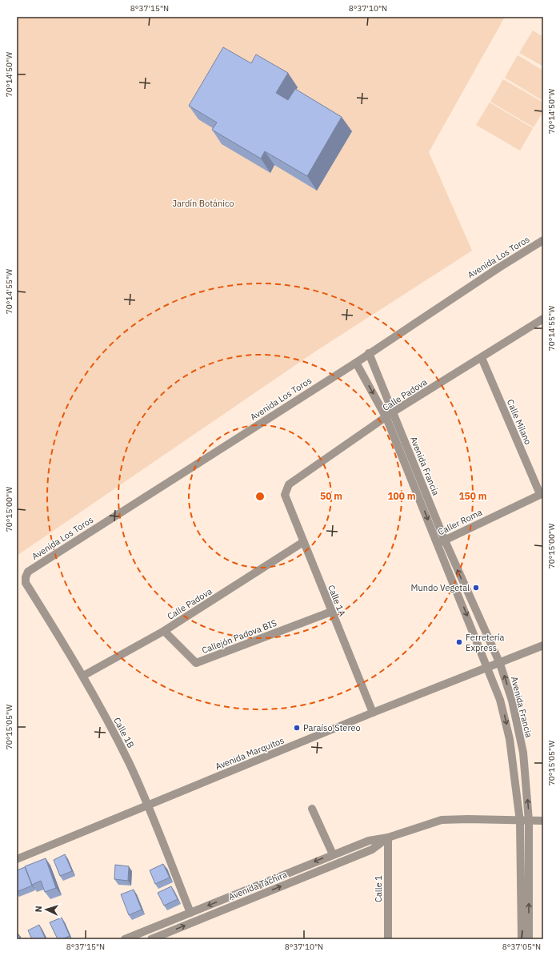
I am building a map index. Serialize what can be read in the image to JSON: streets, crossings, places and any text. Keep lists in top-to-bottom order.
{
  "streets": {
    "street": [
      "Avenida Los Toros",
      "Calle Padova",
      "Calle Milano",
      "Avenida Francia",
      "Caller Roma",
      "Calle 1A",
      "Callejón Padova BIS",
      "Calle 1B",
      "Avenida Marquitos",
      "Avenida Táchira",
      "Calle 1"
    ]
  },
  "crossings": [
    ["Avenida Los Toros", "Avenida Francia"],
    ["Avenida Los Toros", "Calle 1B"],
    ["Calle Padova", "Calle Milano"],
    ["Calle Padova", "Avenida Francia"],
    ["Calle Padova", "Calle 1A"],
    ["Calle Padova", "Callejón Padova BIS"],
    ["Calle Padova", "Calle 1B"],
    ["Calle Milano", "Caller Roma"],
    ["Avenida Francia", "Caller Roma"],
    ["Avenida Francia", "Avenida Marquitos"],
    ["Calle 1A", "Callejón Padova BIS"],
    ["Calle 1A", "Avenida Marquitos"],
    ["Calle 1B", "Avenida Marquitos"],
    ["Avenida Táchira", "Calle 1"]
  ],
  "parks": ["Jardín Botánico"],
  "places": ["Mundo Vegetal", "Ferretería Express", "Paraíso Stereo"],
  "north": "left",
  "coordinates": [
    "8°37'15\"N",
    "8°37'10\"N",
    "70°14'50\"W",
    "70°14'55\"W",
    "70°15'00\"W",
    "70°15'05\"W",
    "8°37'05\"N"
  ],
  "rings": ["50 m", "100 m", "150 m"]
}
